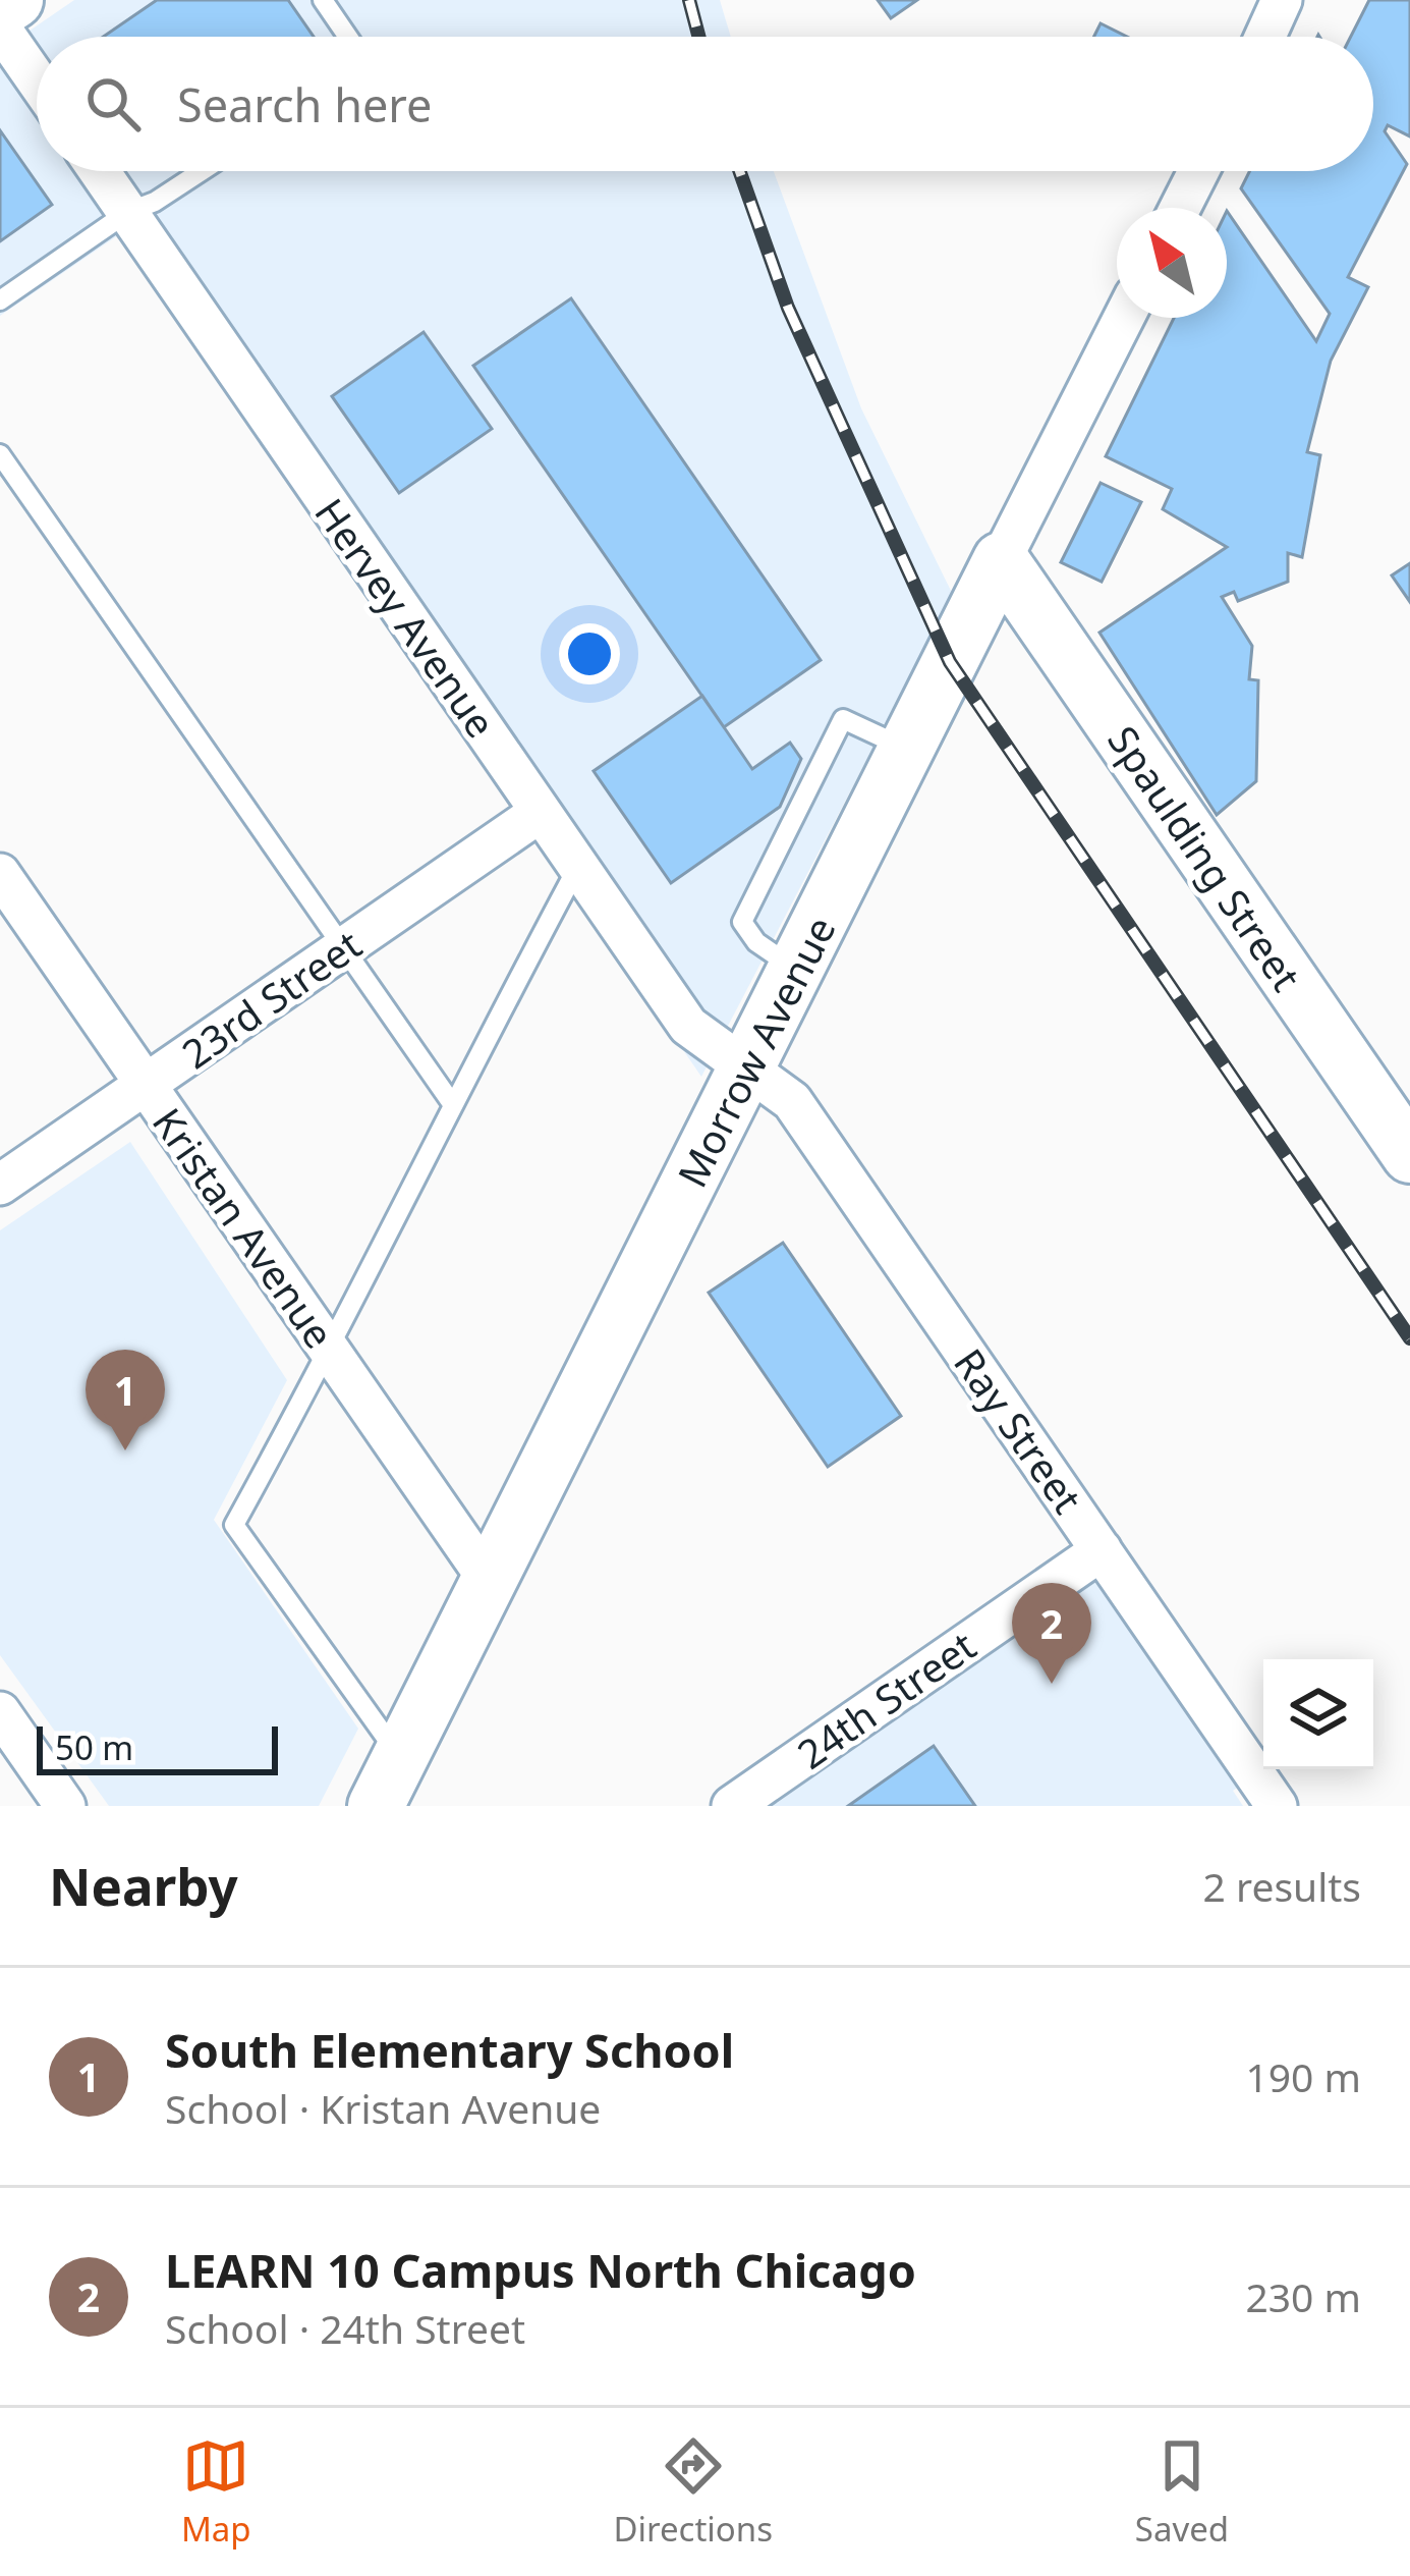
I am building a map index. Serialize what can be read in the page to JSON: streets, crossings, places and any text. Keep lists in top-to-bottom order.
{
  "streets": {
    "street": [
      "Hervey Avenue",
      "Spaulding Street",
      "23rd Street",
      "Morrow Avenue",
      "Kristan Avenue",
      "Ray Street",
      "24th Street"
    ]
  },
  "crossings": [
    ["Hervey Avenue", "23rd Street"],
    ["Hervey Avenue", "Morrow Avenue"],
    ["Hervey Avenue", "Ray Street"],
    ["Spaulding Street", "Morrow Avenue"],
    ["23rd Street", "Kristan Avenue"],
    ["Morrow Avenue", "Kristan Avenue"],
    ["Morrow Avenue", "Ray Street"],
    ["Ray Street", "24th Street"]
  ],
  "scale_bar": "50 m",
  "north": "top left",
  "page": {
    "search": "Search here",
    "pins": ["1", "2"],
    "scale": "50 m",
    "heading": ["Nearby", "2 results"],
    "list": [
      {
        "mark": "1",
        "name": "South Elementary School",
        "note": "School · Kristan Avenue",
        "value": "190 m"
      },
      {
        "mark": "2",
        "name": "LEARN 10 Campus North Chicago",
        "note": "School · 24th Street",
        "value": "230 m"
      }
    ],
    "nav": ["Map", "Directions", "Saved"]
  }
}
